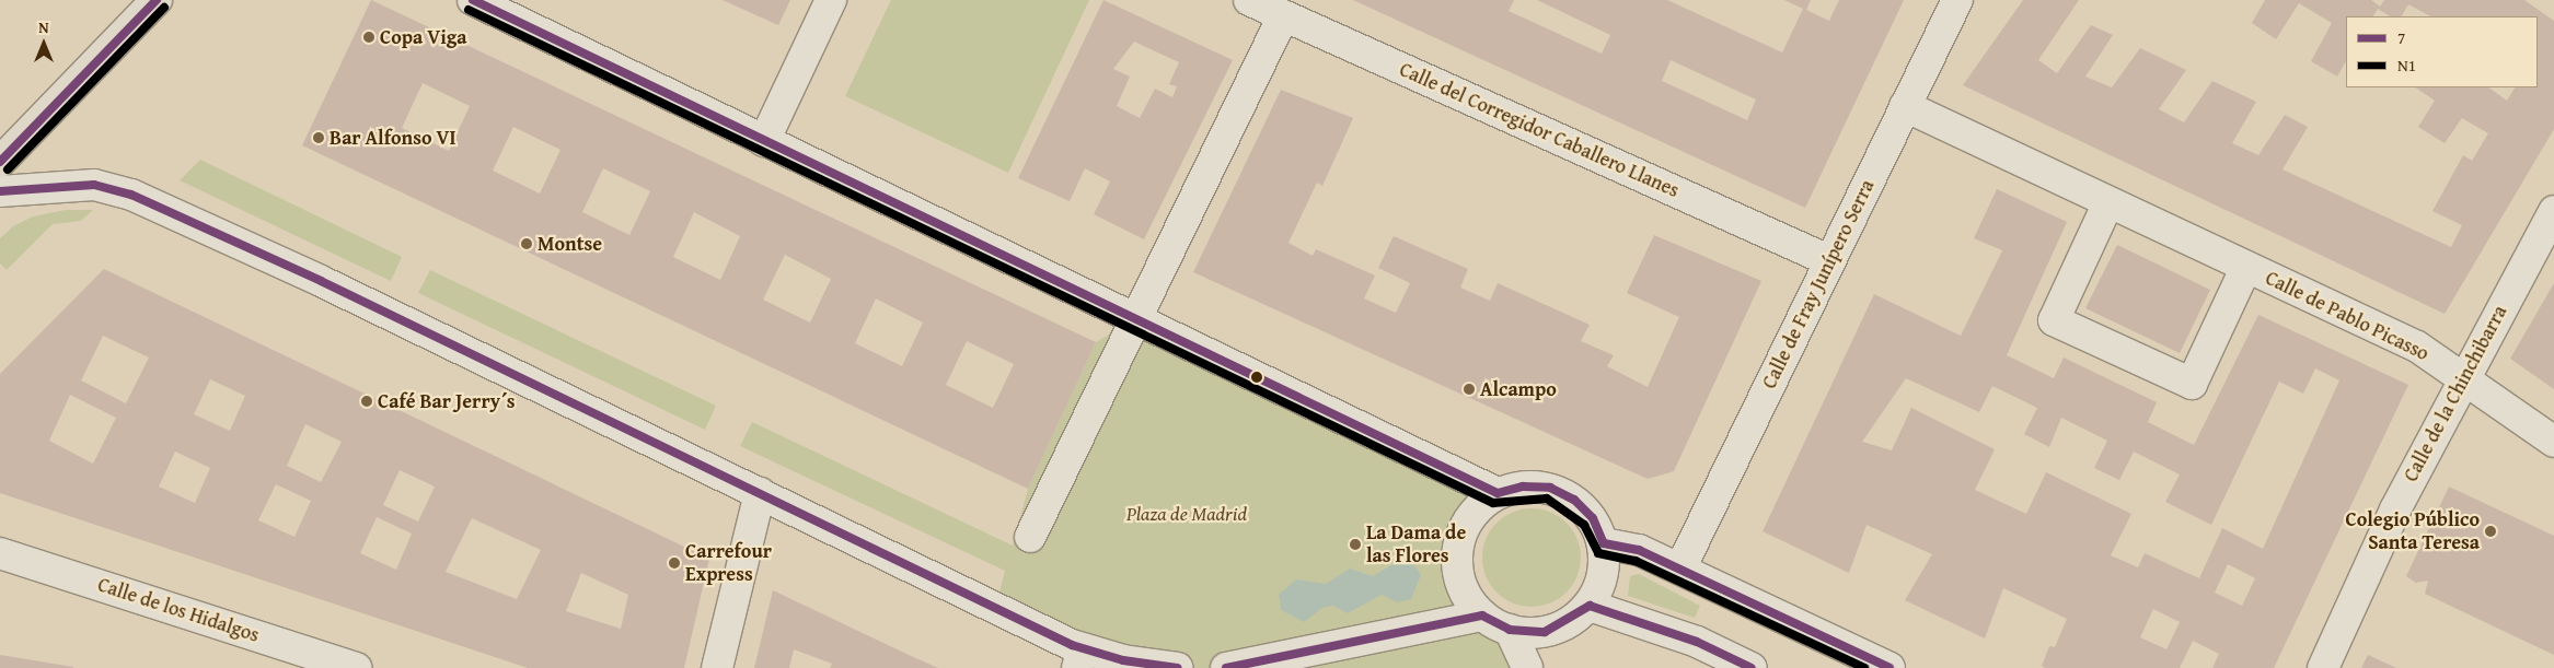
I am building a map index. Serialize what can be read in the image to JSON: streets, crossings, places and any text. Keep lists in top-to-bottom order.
{
  "streets": {
    "street": [
      "Calle del Corregidor Caballero Llanes",
      "Calle de Fray Junípero Serra",
      "Calle de Pablo Picasso",
      "Calle de la Chinchibarra",
      "Calle de los Hidalgos"
    ]
  },
  "crossings": [
    ["Calle del Corregidor Caballero Llanes", "Calle de Fray Junípero Serra"],
    ["Calle de Fray Junípero Serra", "Calle de Pablo Picasso"],
    ["Calle de Pablo Picasso", "Calle de la Chinchibarra"]
  ],
  "parks": ["Plaza de Madrid"],
  "places": [
    "Copa Viga",
    "Bar Alfonso VI",
    "Montse",
    "Alcampo",
    "Café Bar Jerry´s",
    "Colegio Público Santa Teresa",
    "La Dama de las Flores",
    "Carrefour Express"
  ],
  "lines": ["transit line 7", "transit line N1"],
  "legend": ["7", "N1"],
  "north": "top"
}
